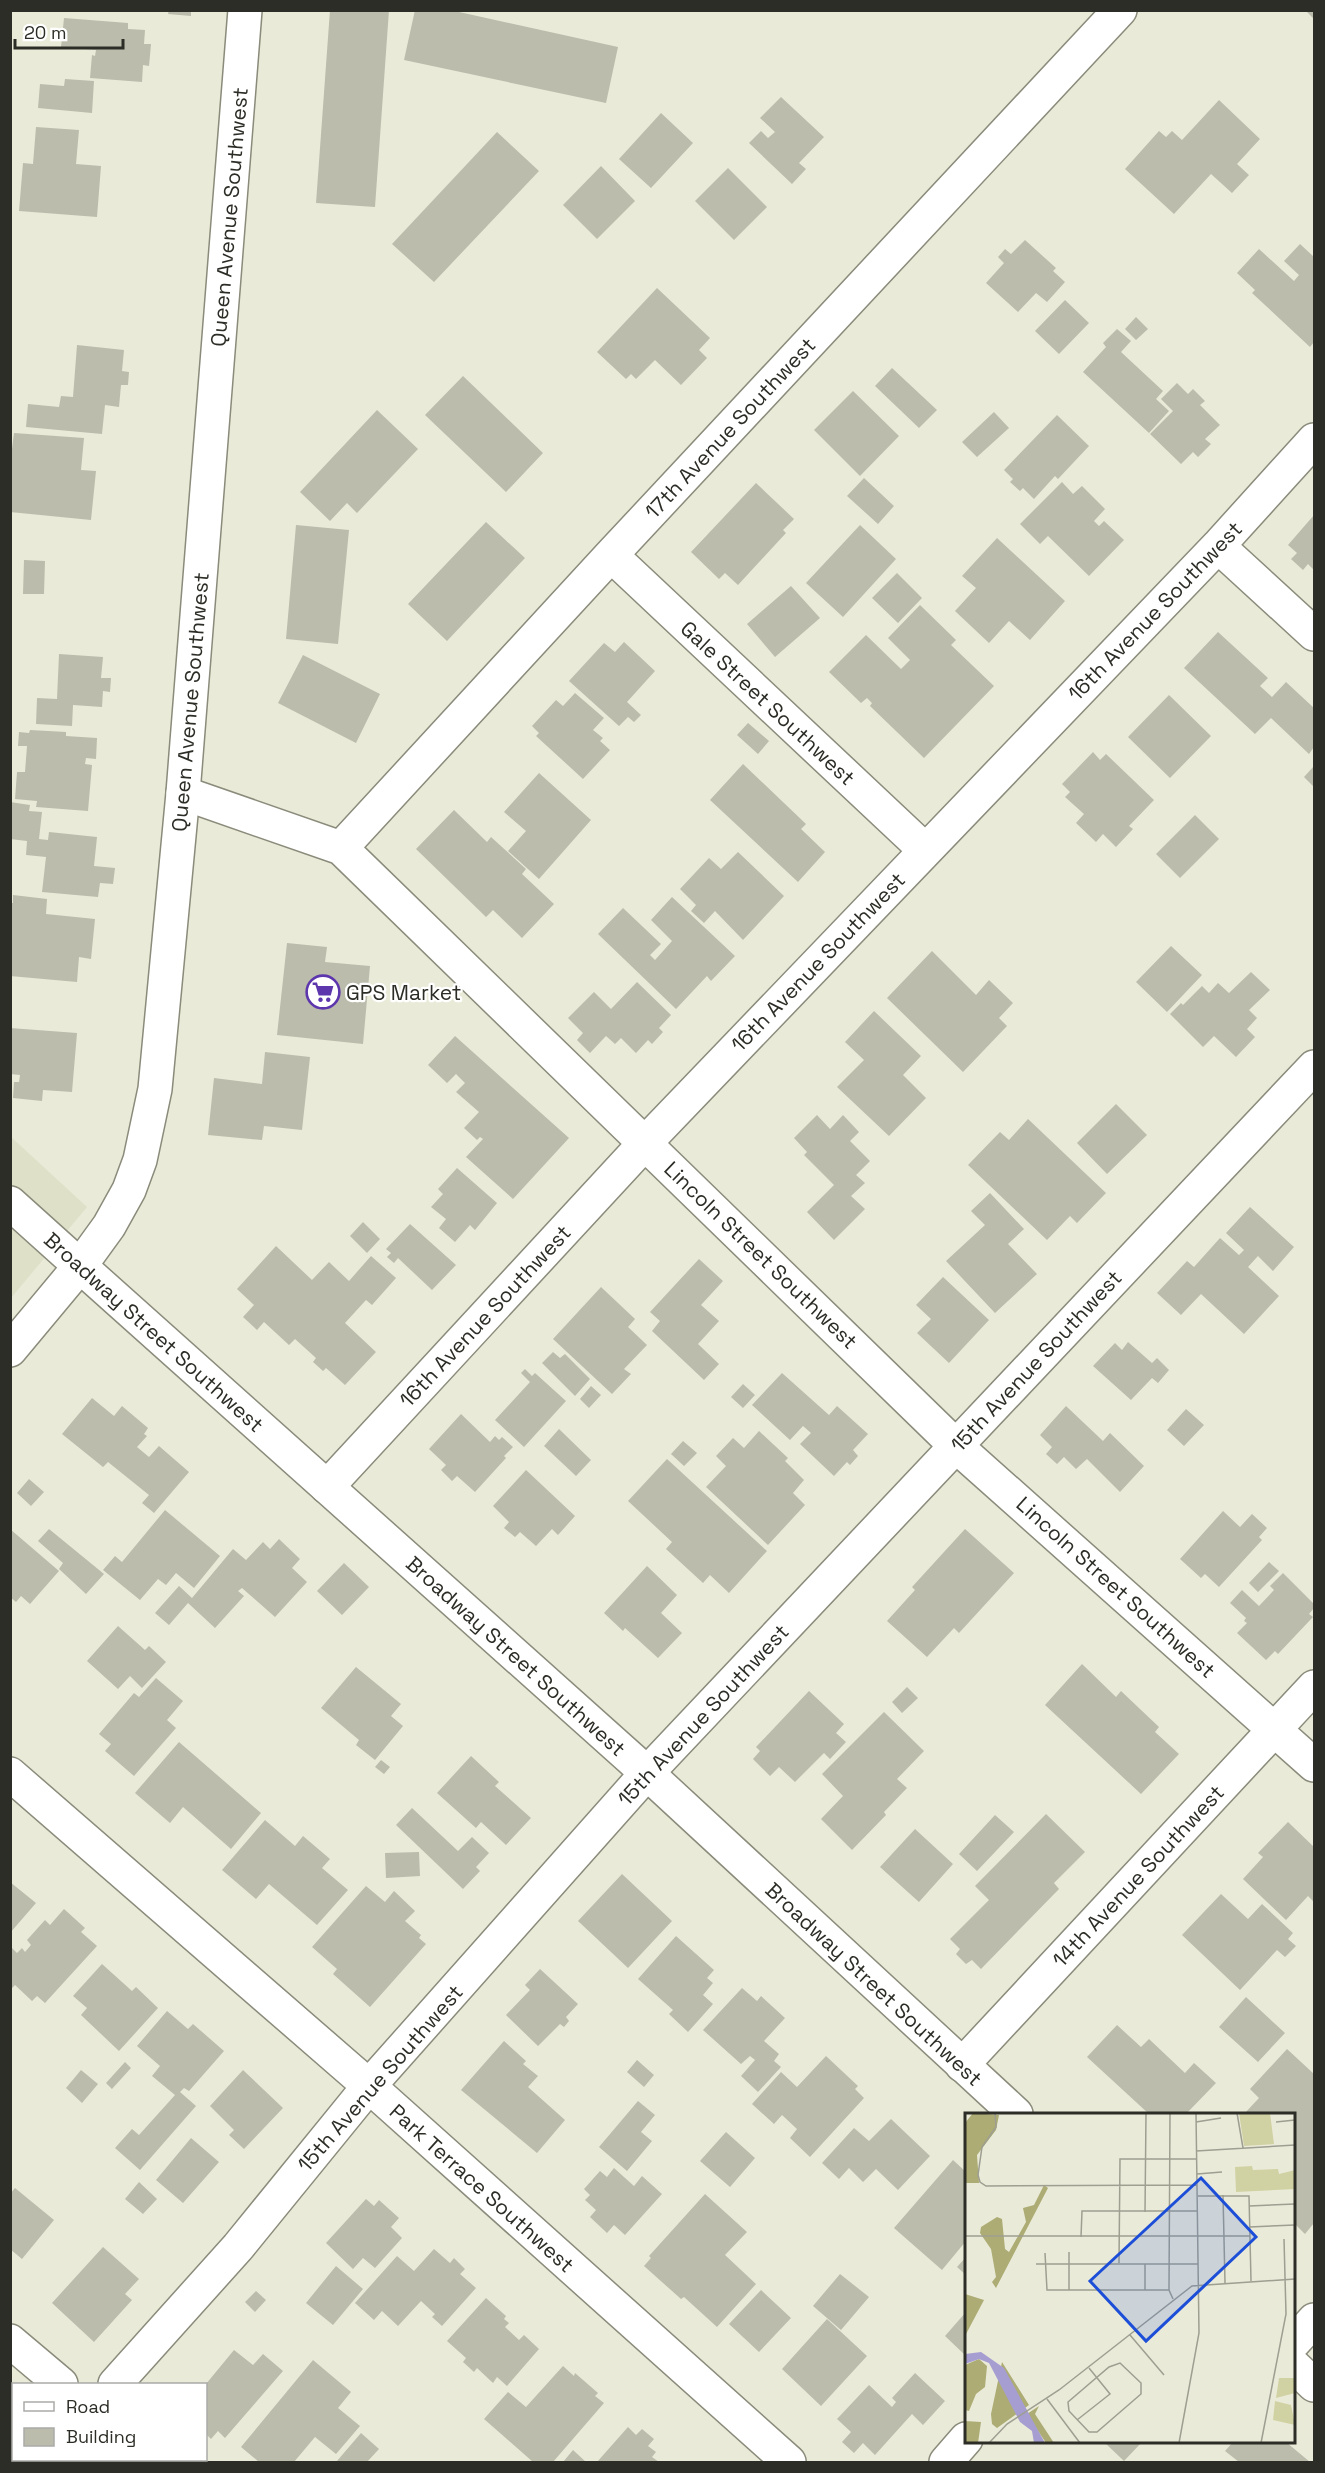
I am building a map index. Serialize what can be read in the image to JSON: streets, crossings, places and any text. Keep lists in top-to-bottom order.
{
  "streets": {
    "street": [
      "Queen Avenue Southwest",
      "17th Avenue Southwest",
      "16th Avenue Southwest",
      "Gale Street Southwest",
      "Lincoln Street Southwest",
      "Broadway Street Southwest",
      "15th Avenue Southwest",
      "14th Avenue Southwest",
      "Park Terrace Southwest"
    ]
  },
  "crossings": [
    ["Queen Avenue Southwest", "Lincoln Street Southwest"],
    ["Queen Avenue Southwest", "Broadway Street Southwest"],
    ["17th Avenue Southwest", "Gale Street Southwest"],
    ["17th Avenue Southwest", "Lincoln Street Southwest"],
    ["16th Avenue Southwest", "Gale Street Southwest"],
    ["16th Avenue Southwest", "Lincoln Street Southwest"],
    ["16th Avenue Southwest", "Broadway Street Southwest"],
    ["Lincoln Street Southwest", "15th Avenue Southwest"],
    ["Lincoln Street Southwest", "14th Avenue Southwest"],
    ["Broadway Street Southwest", "15th Avenue Southwest"],
    ["Broadway Street Southwest", "14th Avenue Southwest"],
    ["15th Avenue Southwest", "Park Terrace Southwest"]
  ],
  "places": {
    "supermarket": ["GPS Market"]
  },
  "legend": ["Road", "Building"],
  "scale_bar": "20 m"
}
